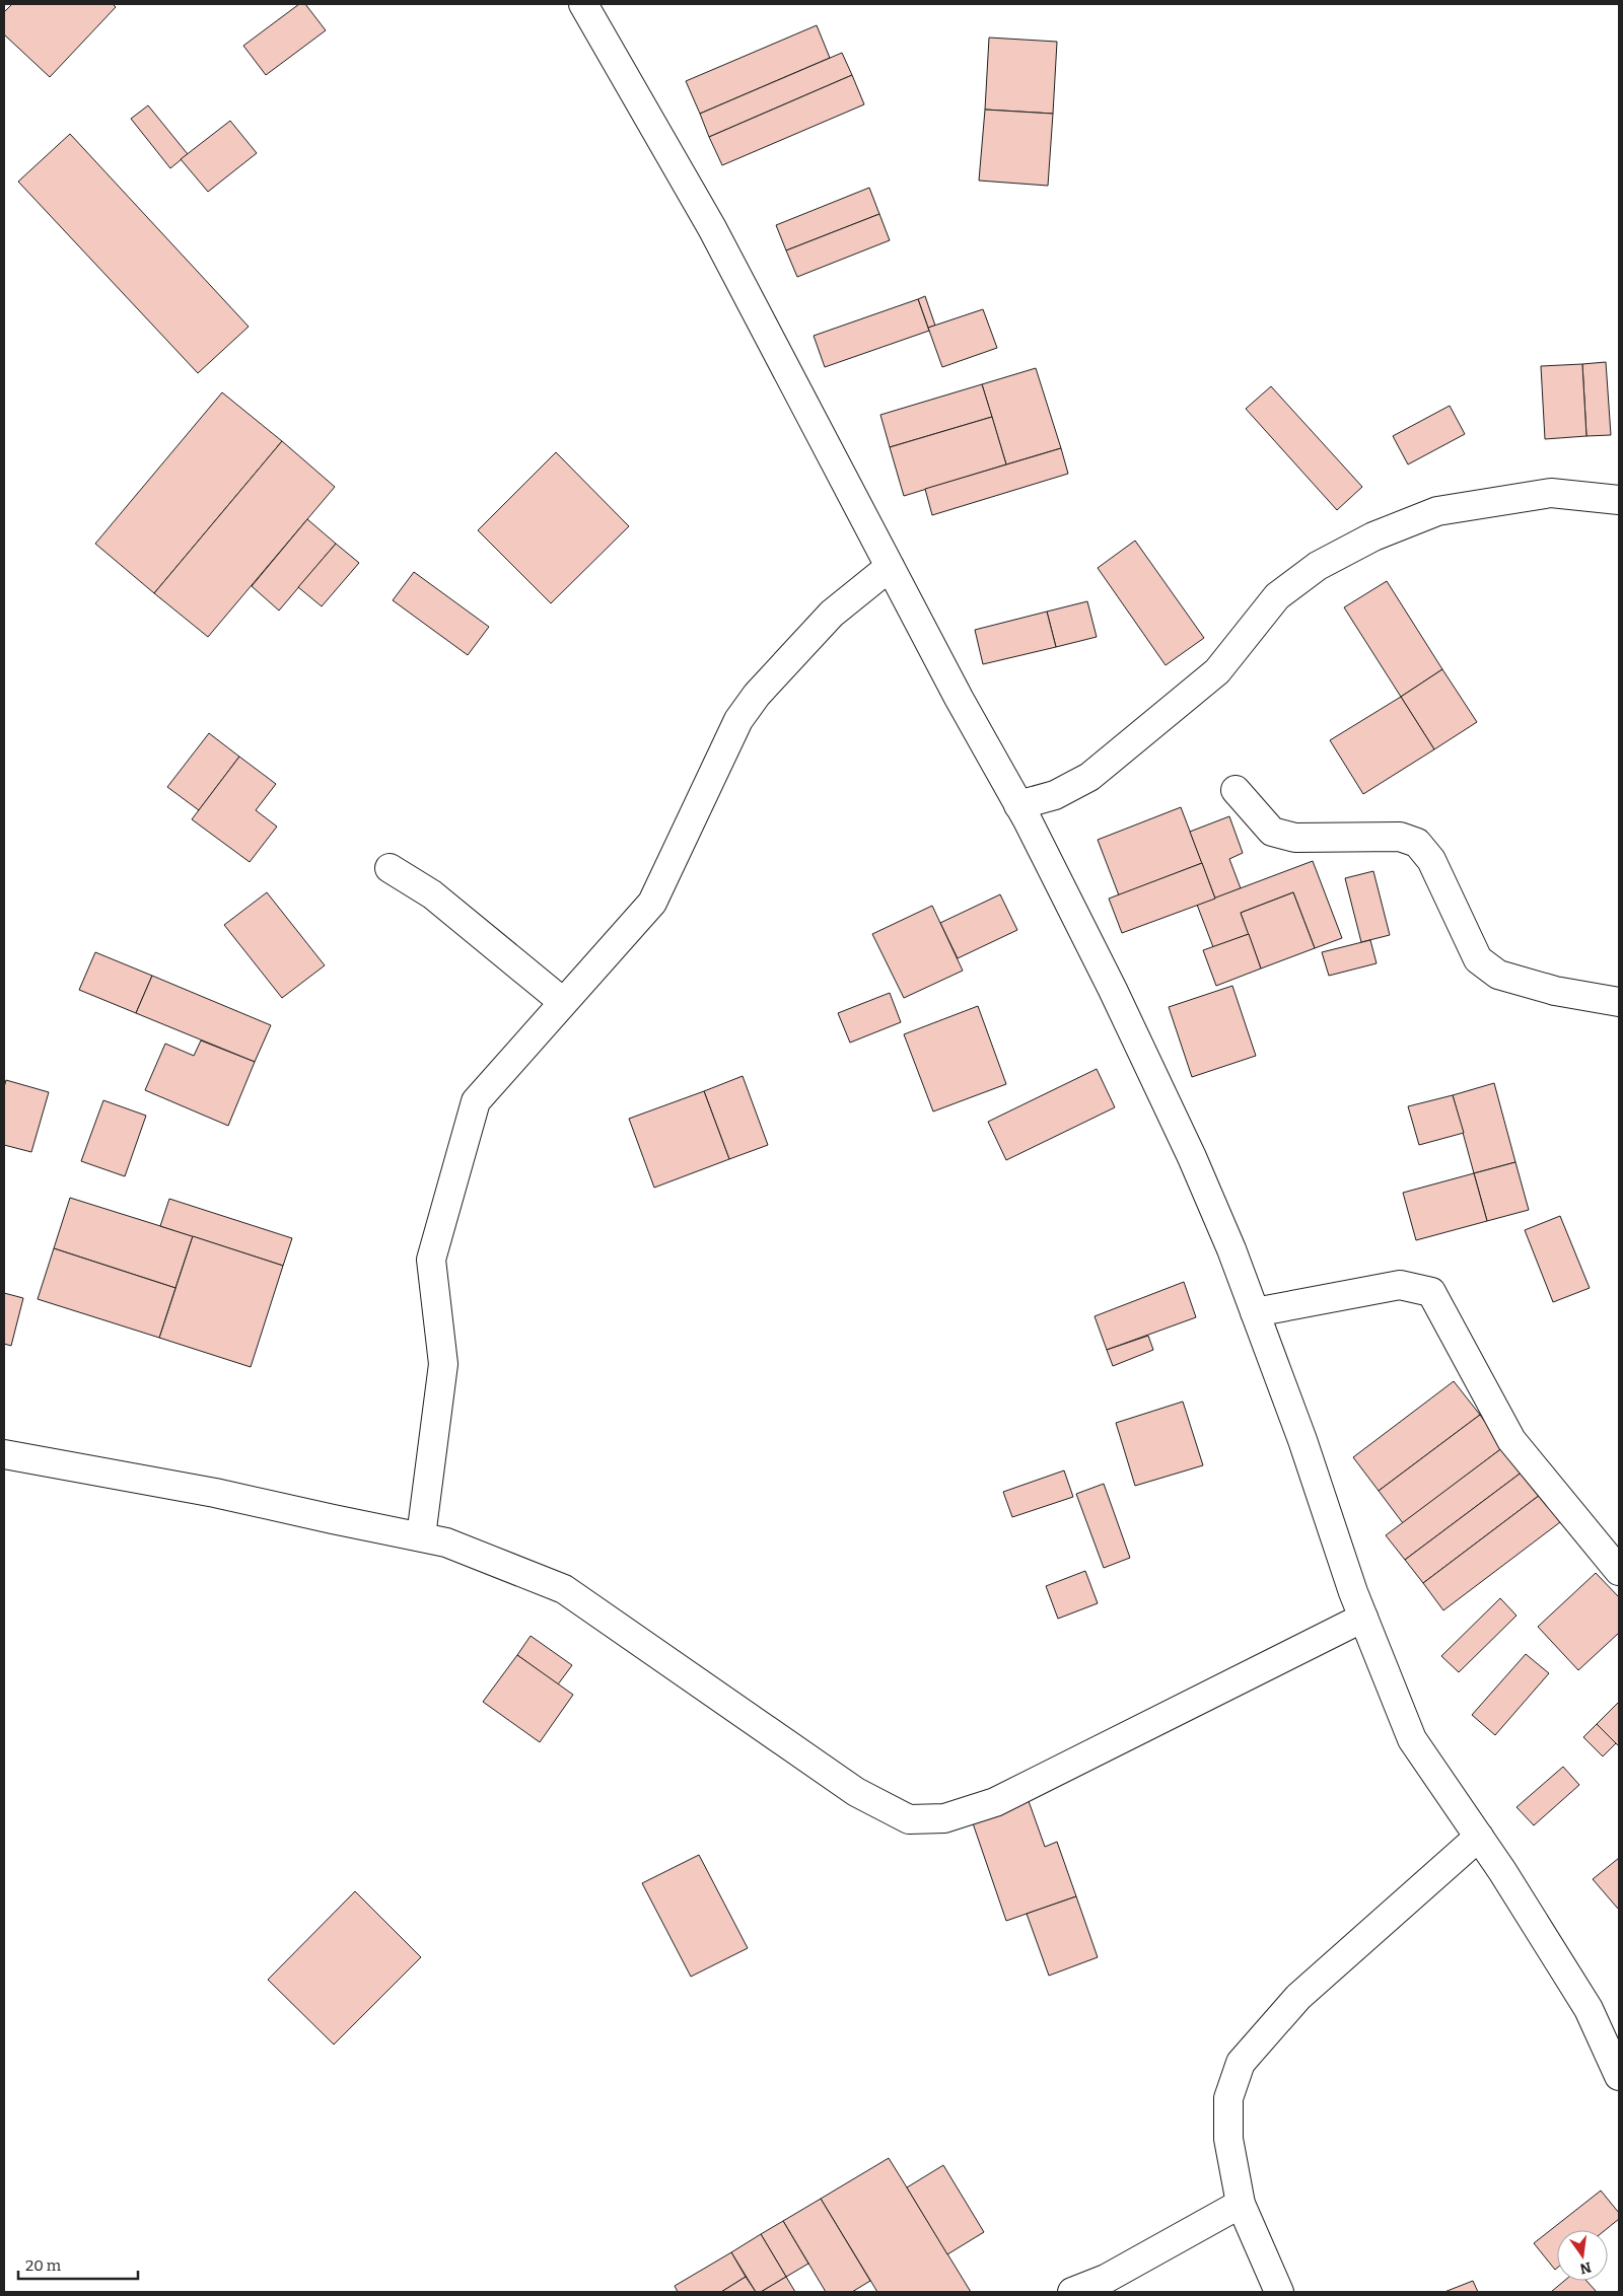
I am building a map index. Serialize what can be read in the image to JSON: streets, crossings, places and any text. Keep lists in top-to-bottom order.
{
  "scale_bar": "20 m",
  "north": "bottom"
}
